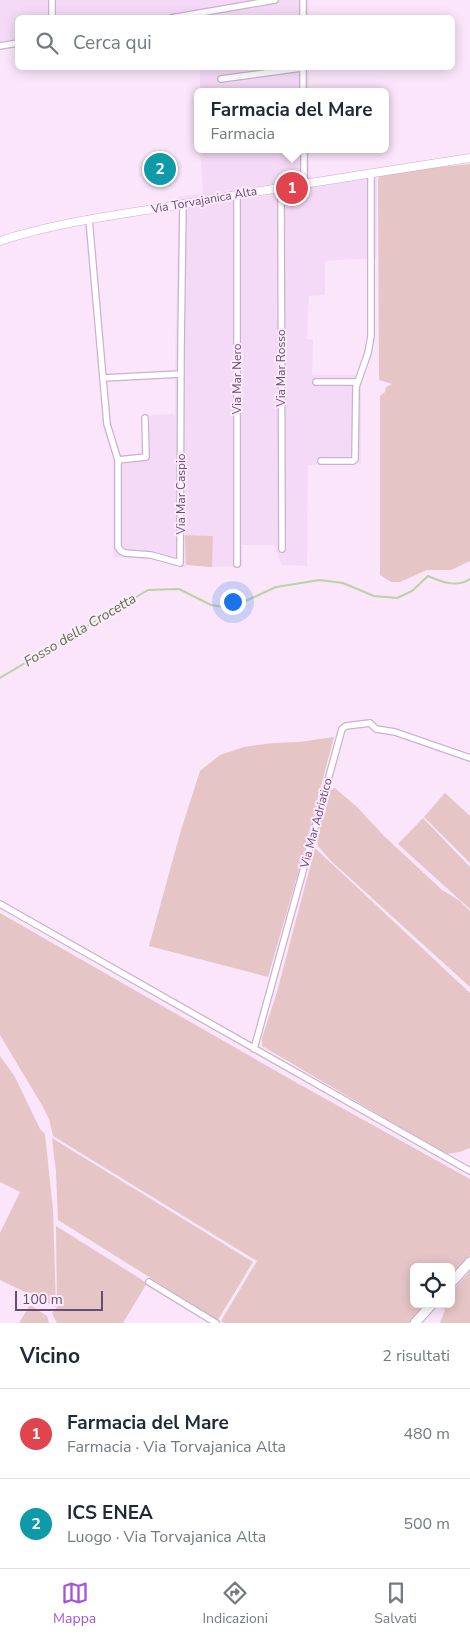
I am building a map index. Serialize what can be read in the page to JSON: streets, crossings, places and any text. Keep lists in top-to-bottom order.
{
  "streets": {
    "street": [
      "Via Torvajanica Alta",
      "Via Mar Rosso",
      "Via Mar Nero",
      "Via Mar Caspio",
      "Via Mar Adriatico"
    ]
  },
  "crossings": [
    ["Via Torvajanica Alta", "Via Mar Rosso"],
    ["Via Torvajanica Alta", "Via Mar Nero"],
    ["Via Torvajanica Alta", "Via Mar Caspio"]
  ],
  "water": ["Fosso della Crocetta"],
  "scale_bar": "100 m",
  "page": {
    "search": "Cerca qui",
    "popup": ["Farmacia del Mare", "Farmacia"],
    "pins": ["2", "1"],
    "scale": "100 m",
    "heading": ["Vicino", "2 risultati"],
    "list": [
      {
        "mark": "1",
        "name": "Farmacia del Mare",
        "note": "Farmacia · Via Torvajanica Alta",
        "value": "480 m"
      },
      {
        "mark": "2",
        "name": "ICS ENEA",
        "note": "Luogo · Via Torvajanica Alta",
        "value": "500 m"
      }
    ],
    "nav": ["Mappa", "Indicazioni", "Salvati"]
  }
}
